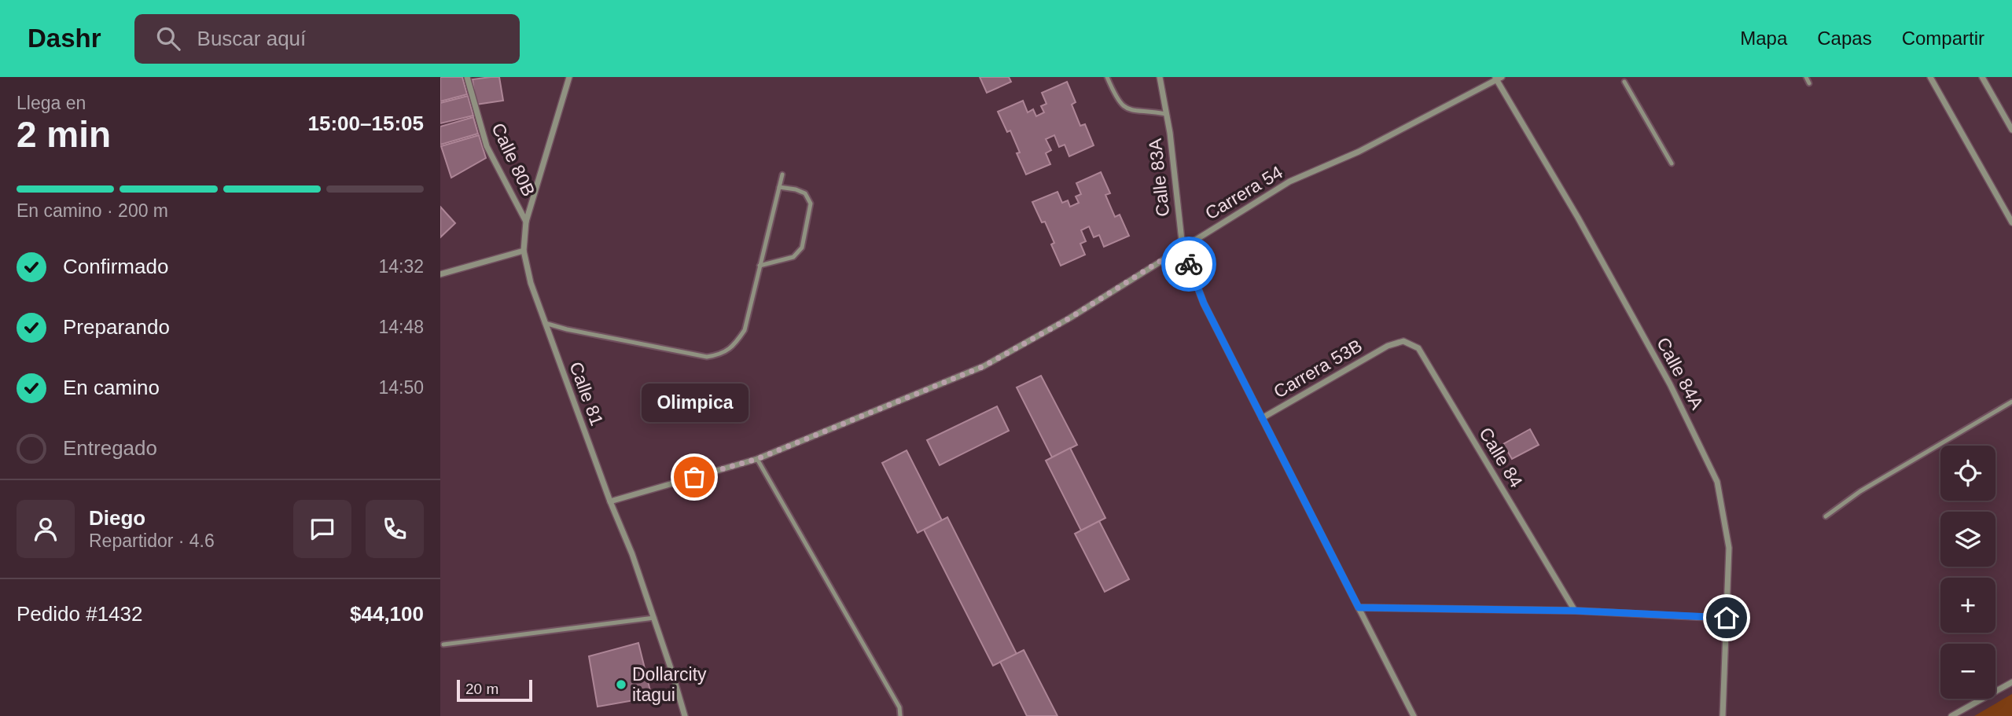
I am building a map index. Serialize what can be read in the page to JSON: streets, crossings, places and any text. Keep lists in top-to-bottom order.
{
  "streets": {
    "street": [
      "Calle 80B",
      "Calle 83A",
      "Carrera 54",
      "Carrera 53B",
      "Calle 84A",
      "Calle 81",
      "Calle 84"
    ]
  },
  "crossings": [
    ["Calle 80B", "Calle 81"],
    ["Calle 83A", "Carrera 54"],
    ["Calle 83A", "Carrera 53B"],
    ["Carrera 54", "Calle 84A"],
    ["Carrera 54", "Calle 81"],
    ["Carrera 53B", "Calle 84"]
  ],
  "places": ["Olimpica", "Dollarcity itagui"],
  "scale_bar": "20 m",
  "page": {
    "header": "Dashr",
    "search": "Buscar aquí",
    "nav": ["Mapa", "Capas", "Compartir"],
    "heading": ["2 min", "Llega en", "15:00–15:05"],
    "panel": [
      "Diego",
      "Repartidor · 4.6",
      "Pedido #1432",
      "$44,100"
    ],
    "bar": "En camino · 200 m",
    "list": [
      ["Confirmado", "14:32"],
      ["Preparando", "14:48"],
      ["En camino", "14:50"],
      "Entregado"
    ],
    "bubble": "Olimpica",
    "map_buttons": ["+", "−"],
    "scale": "20 m"
  }
}
